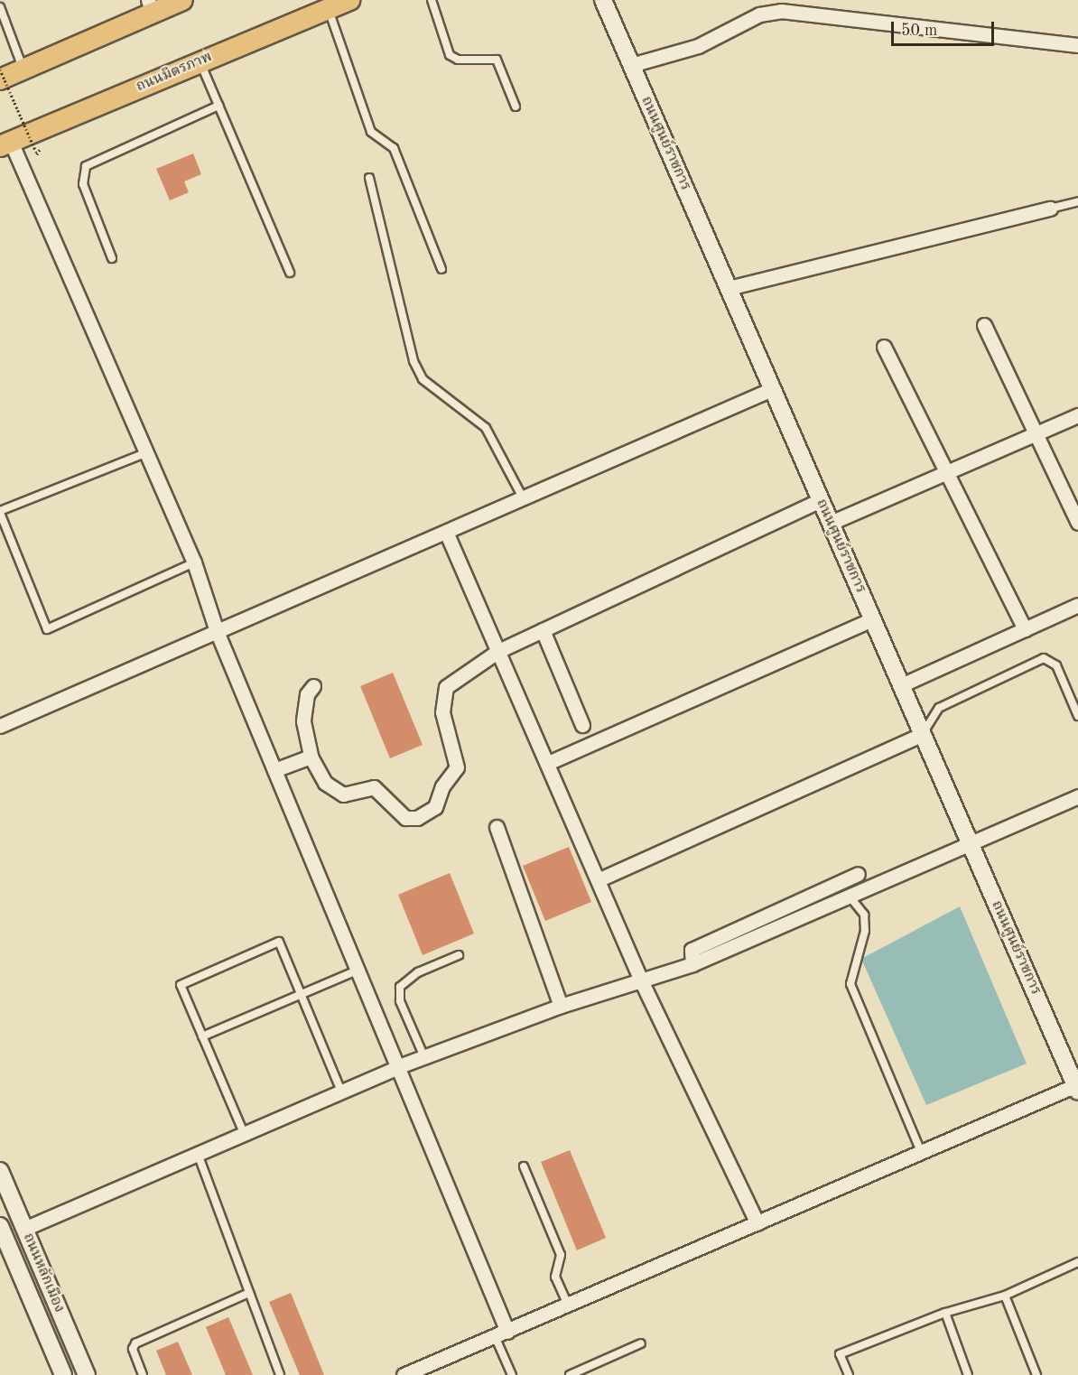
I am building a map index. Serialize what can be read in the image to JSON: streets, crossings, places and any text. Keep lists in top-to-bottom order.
{
  "streets": {
    "main road": ["ถนนมิตรภาพ"],
    "street": ["ถนนศูนย์ราชการ", "ถนนหลักเมือง"]
  },
  "scale_bar": "50 m"
}
